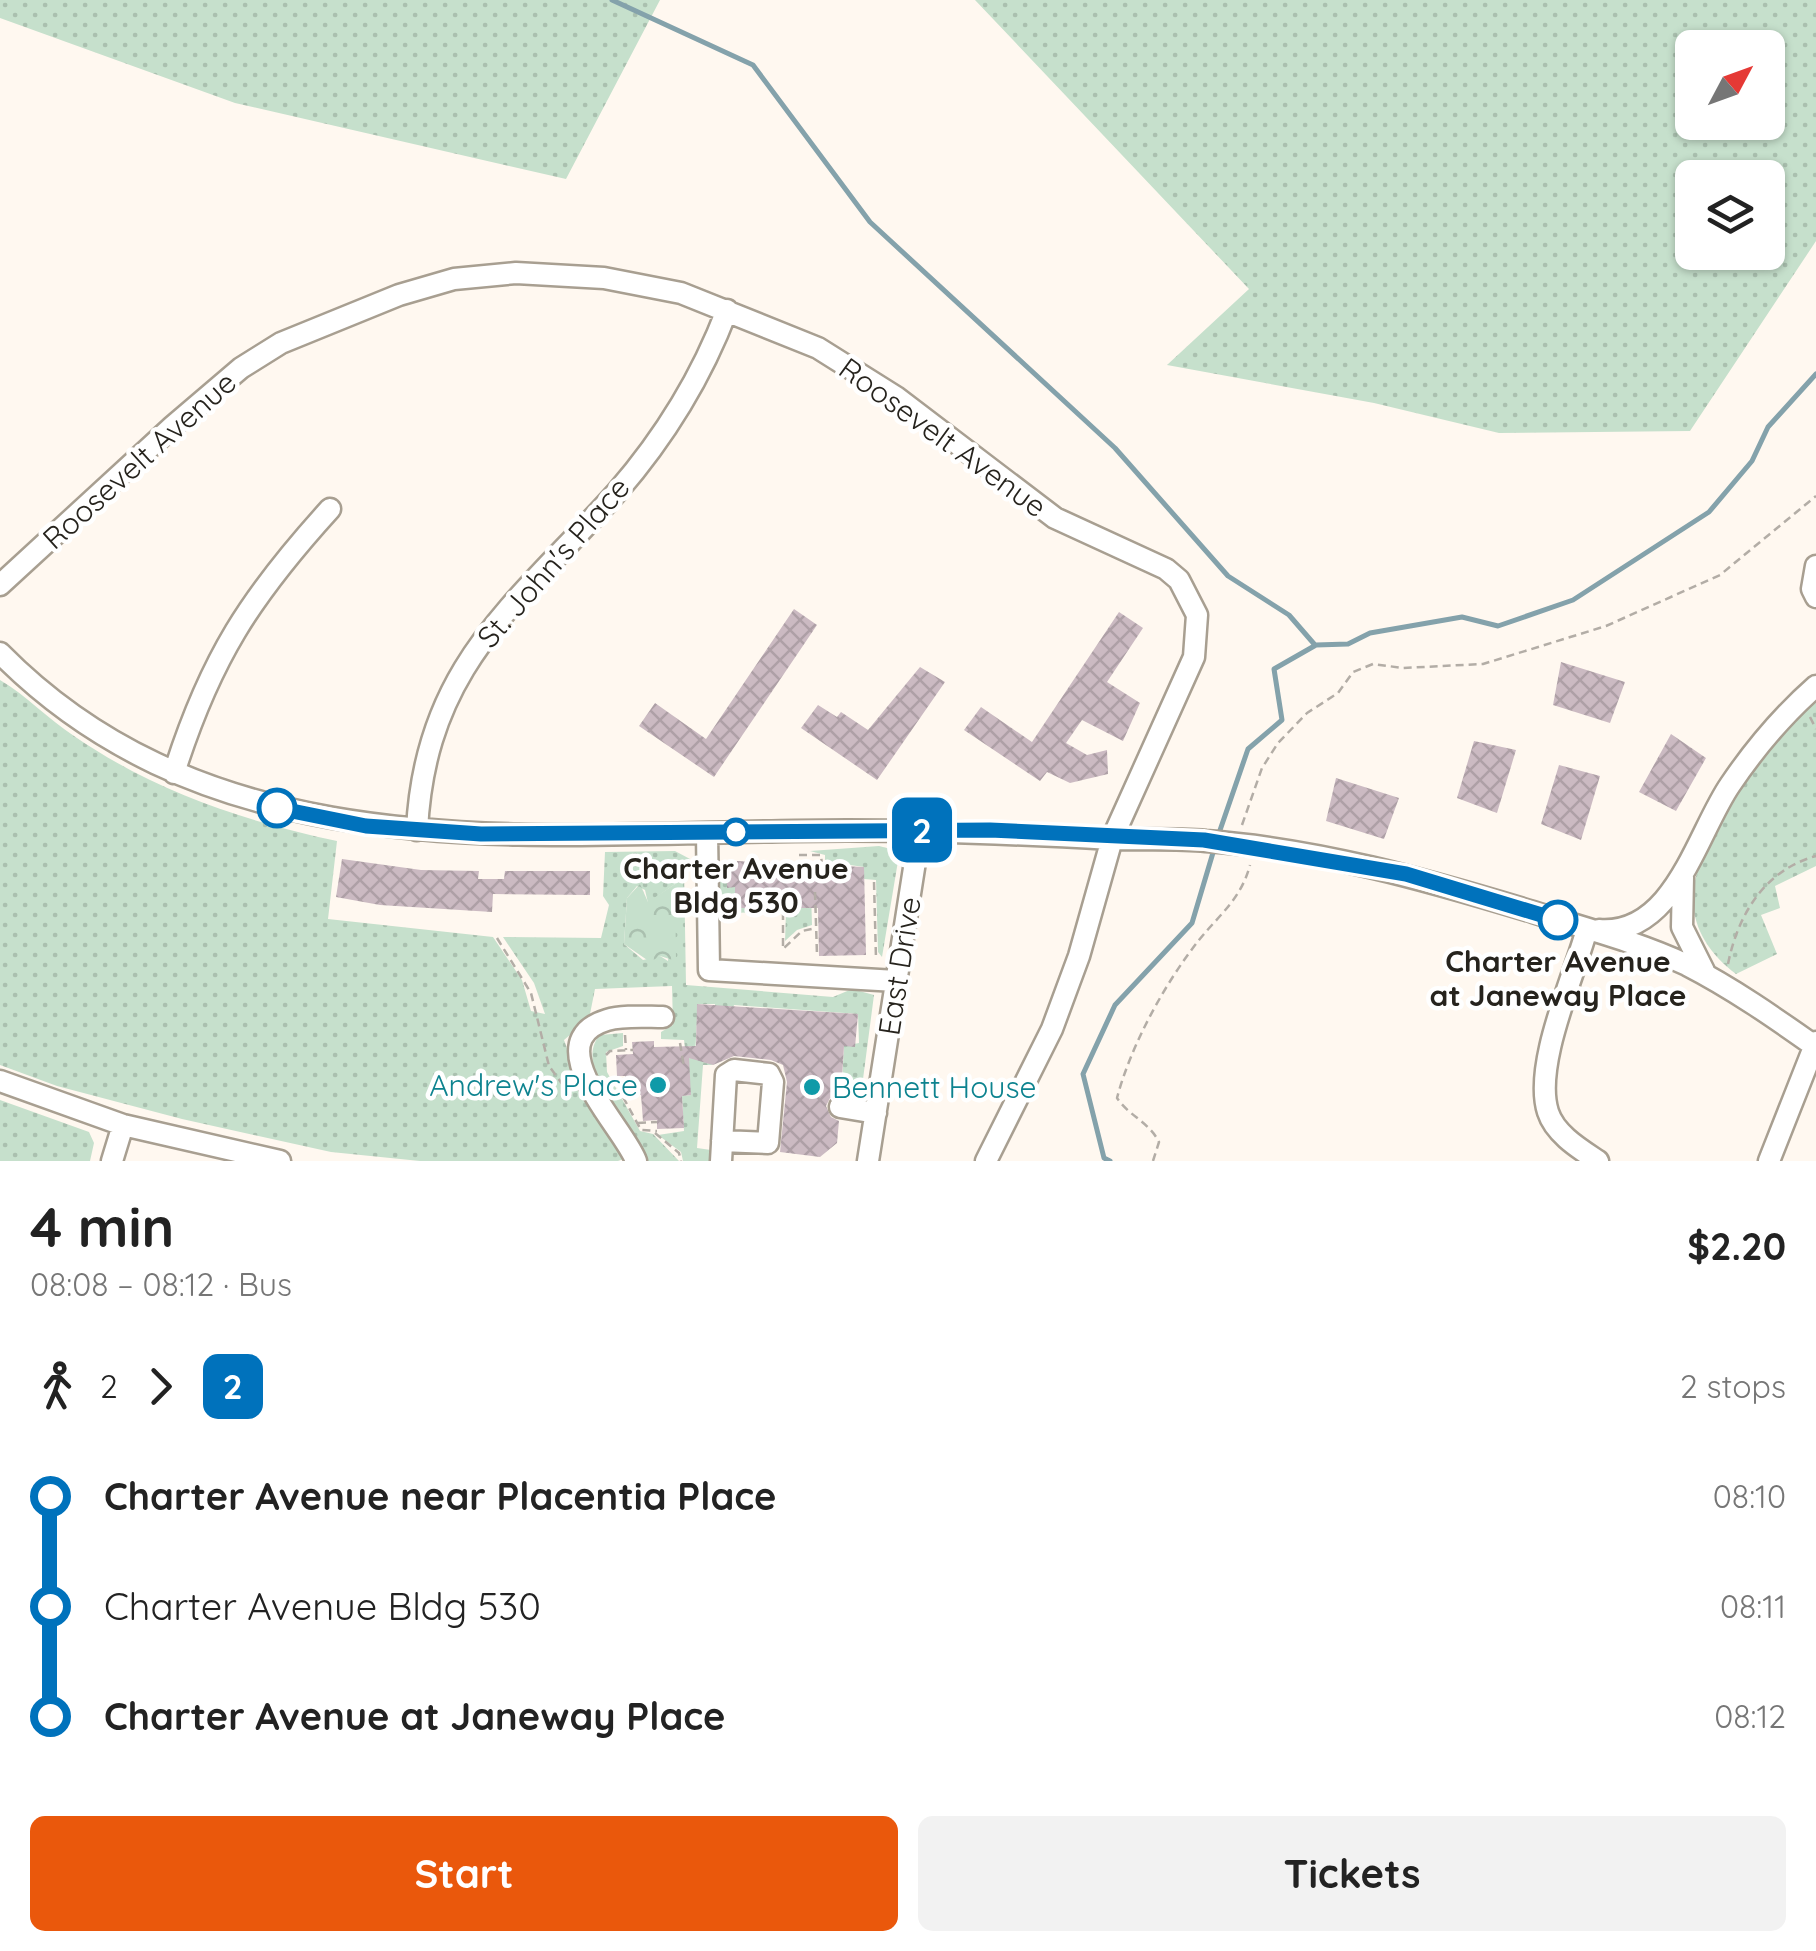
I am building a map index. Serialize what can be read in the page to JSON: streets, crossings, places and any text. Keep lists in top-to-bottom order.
{
  "streets": {
    "street": ["Roosevelt Avenue", "St. John's Place", "East Drive"]
  },
  "crossings": [
    ["Roosevelt Avenue", "St. John's Place"]
  ],
  "places": [
    "Charter Avenue Bldg 530",
    "Charter Avenue at Janeway Place",
    "Andrew's Place",
    "Bennett House"
  ],
  "lines": ["bus line 2"],
  "north": "top right",
  "page": {
    "on_map": "2",
    "heading": ["4 min", "08:08 – 08:12 · Bus", "$2.20"],
    "legs": ["2", "2", "2 stops"],
    "list": [
      {
        "name": "Charter Avenue near Placentia Place",
        "value": "08:10"
      },
      {
        "name": "Charter Avenue Bldg 530",
        "value": "08:11"
      },
      {
        "name": "Charter Avenue at Janeway Place",
        "value": "08:12"
      }
    ],
    "buttons": ["Start", "Tickets"]
  }
}
